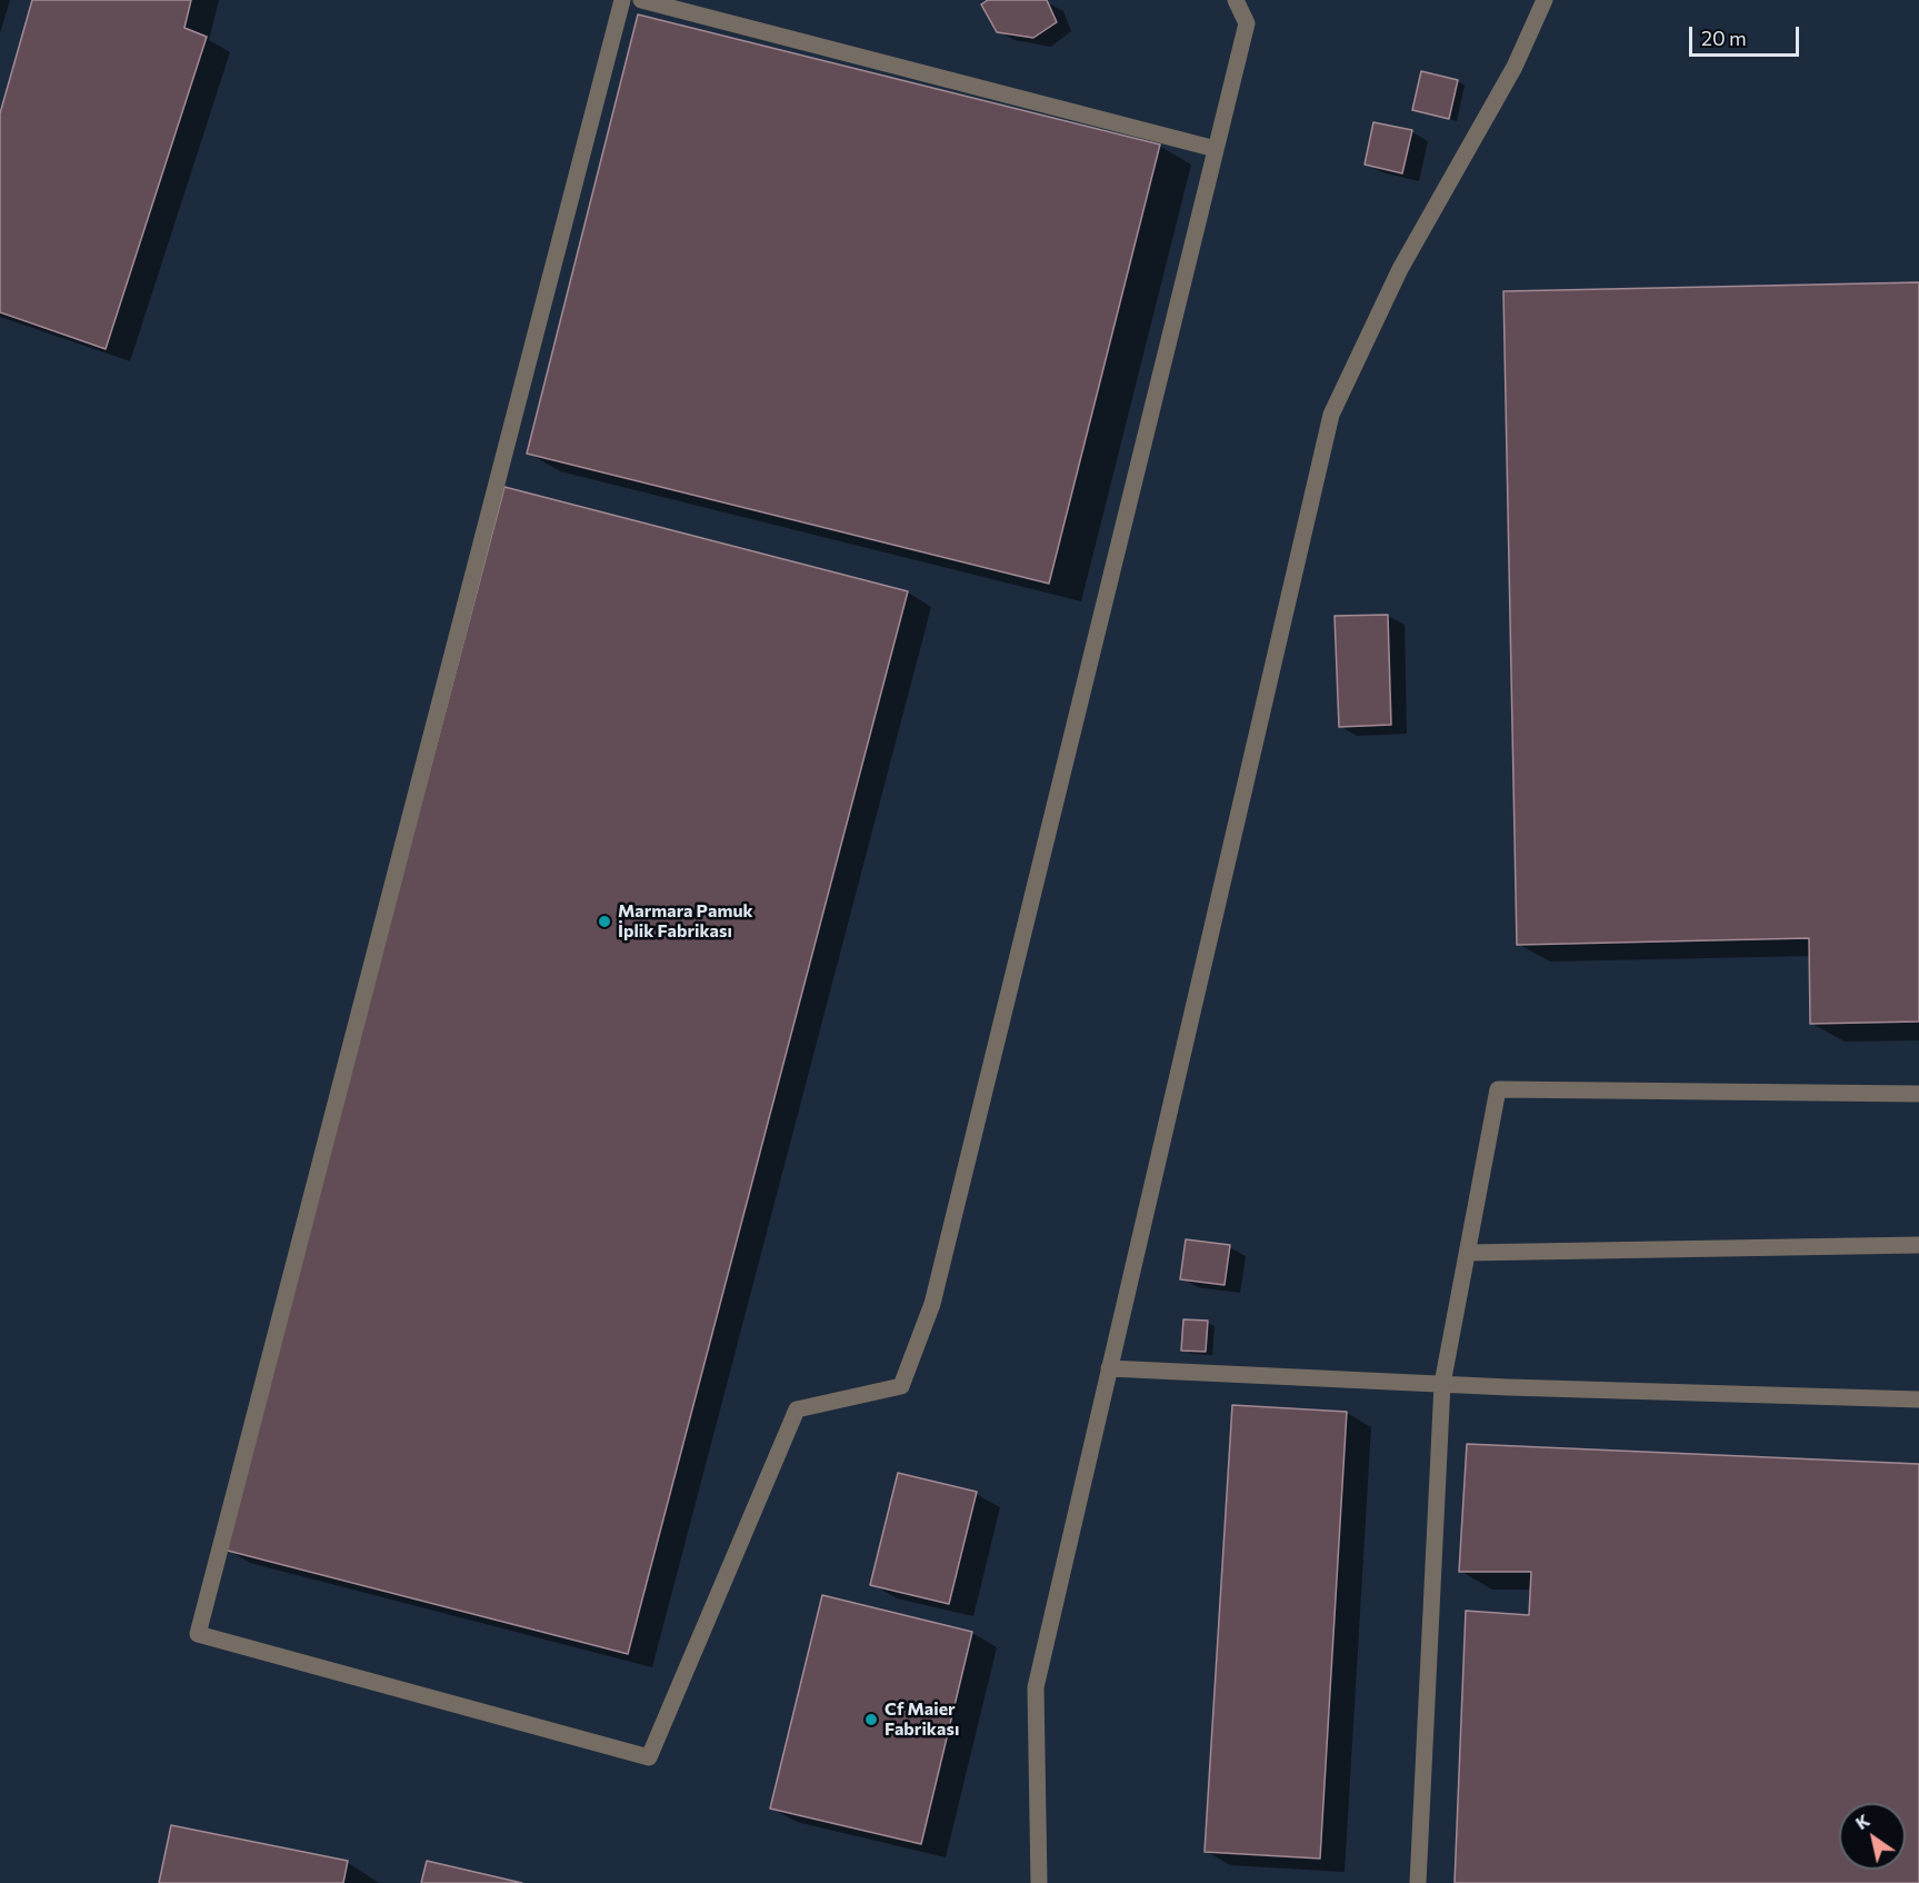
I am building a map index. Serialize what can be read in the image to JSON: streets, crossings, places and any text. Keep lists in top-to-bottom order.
{
  "places": ["Marmara Pamuk İplik Fabrikası", "Cf Maier Fabrikası"],
  "scale_bar": "20 m",
  "north": "top left"
}
